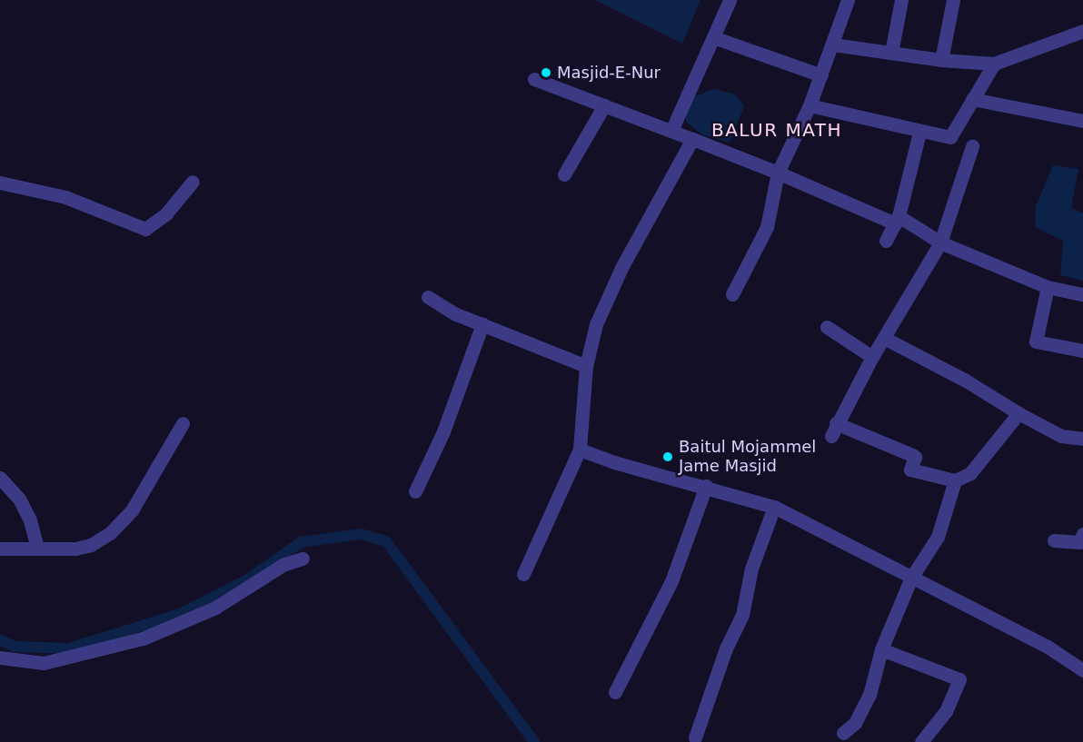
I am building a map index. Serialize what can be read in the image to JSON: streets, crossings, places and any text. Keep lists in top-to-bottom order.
{
  "districts": ["BALUR MATH"],
  "places": ["Masjid-E-Nur", "Baitul Mojammel Jame Masjid"]
}
